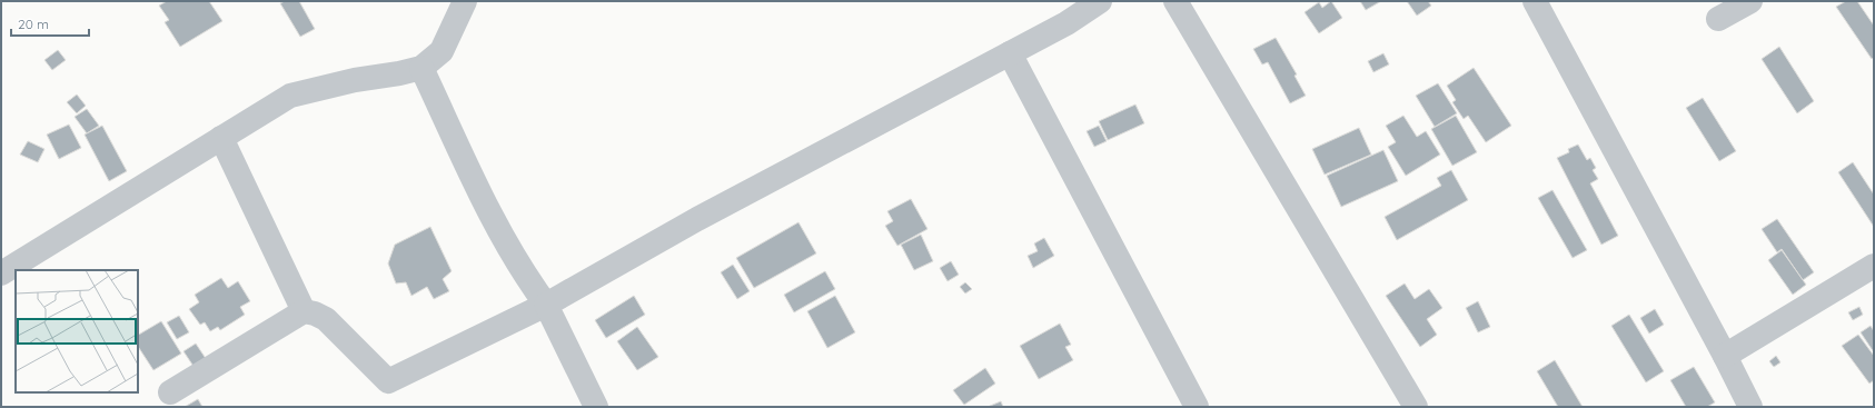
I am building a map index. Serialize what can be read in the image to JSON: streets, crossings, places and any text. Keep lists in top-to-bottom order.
{
  "scale_bar": "20 m"
}
